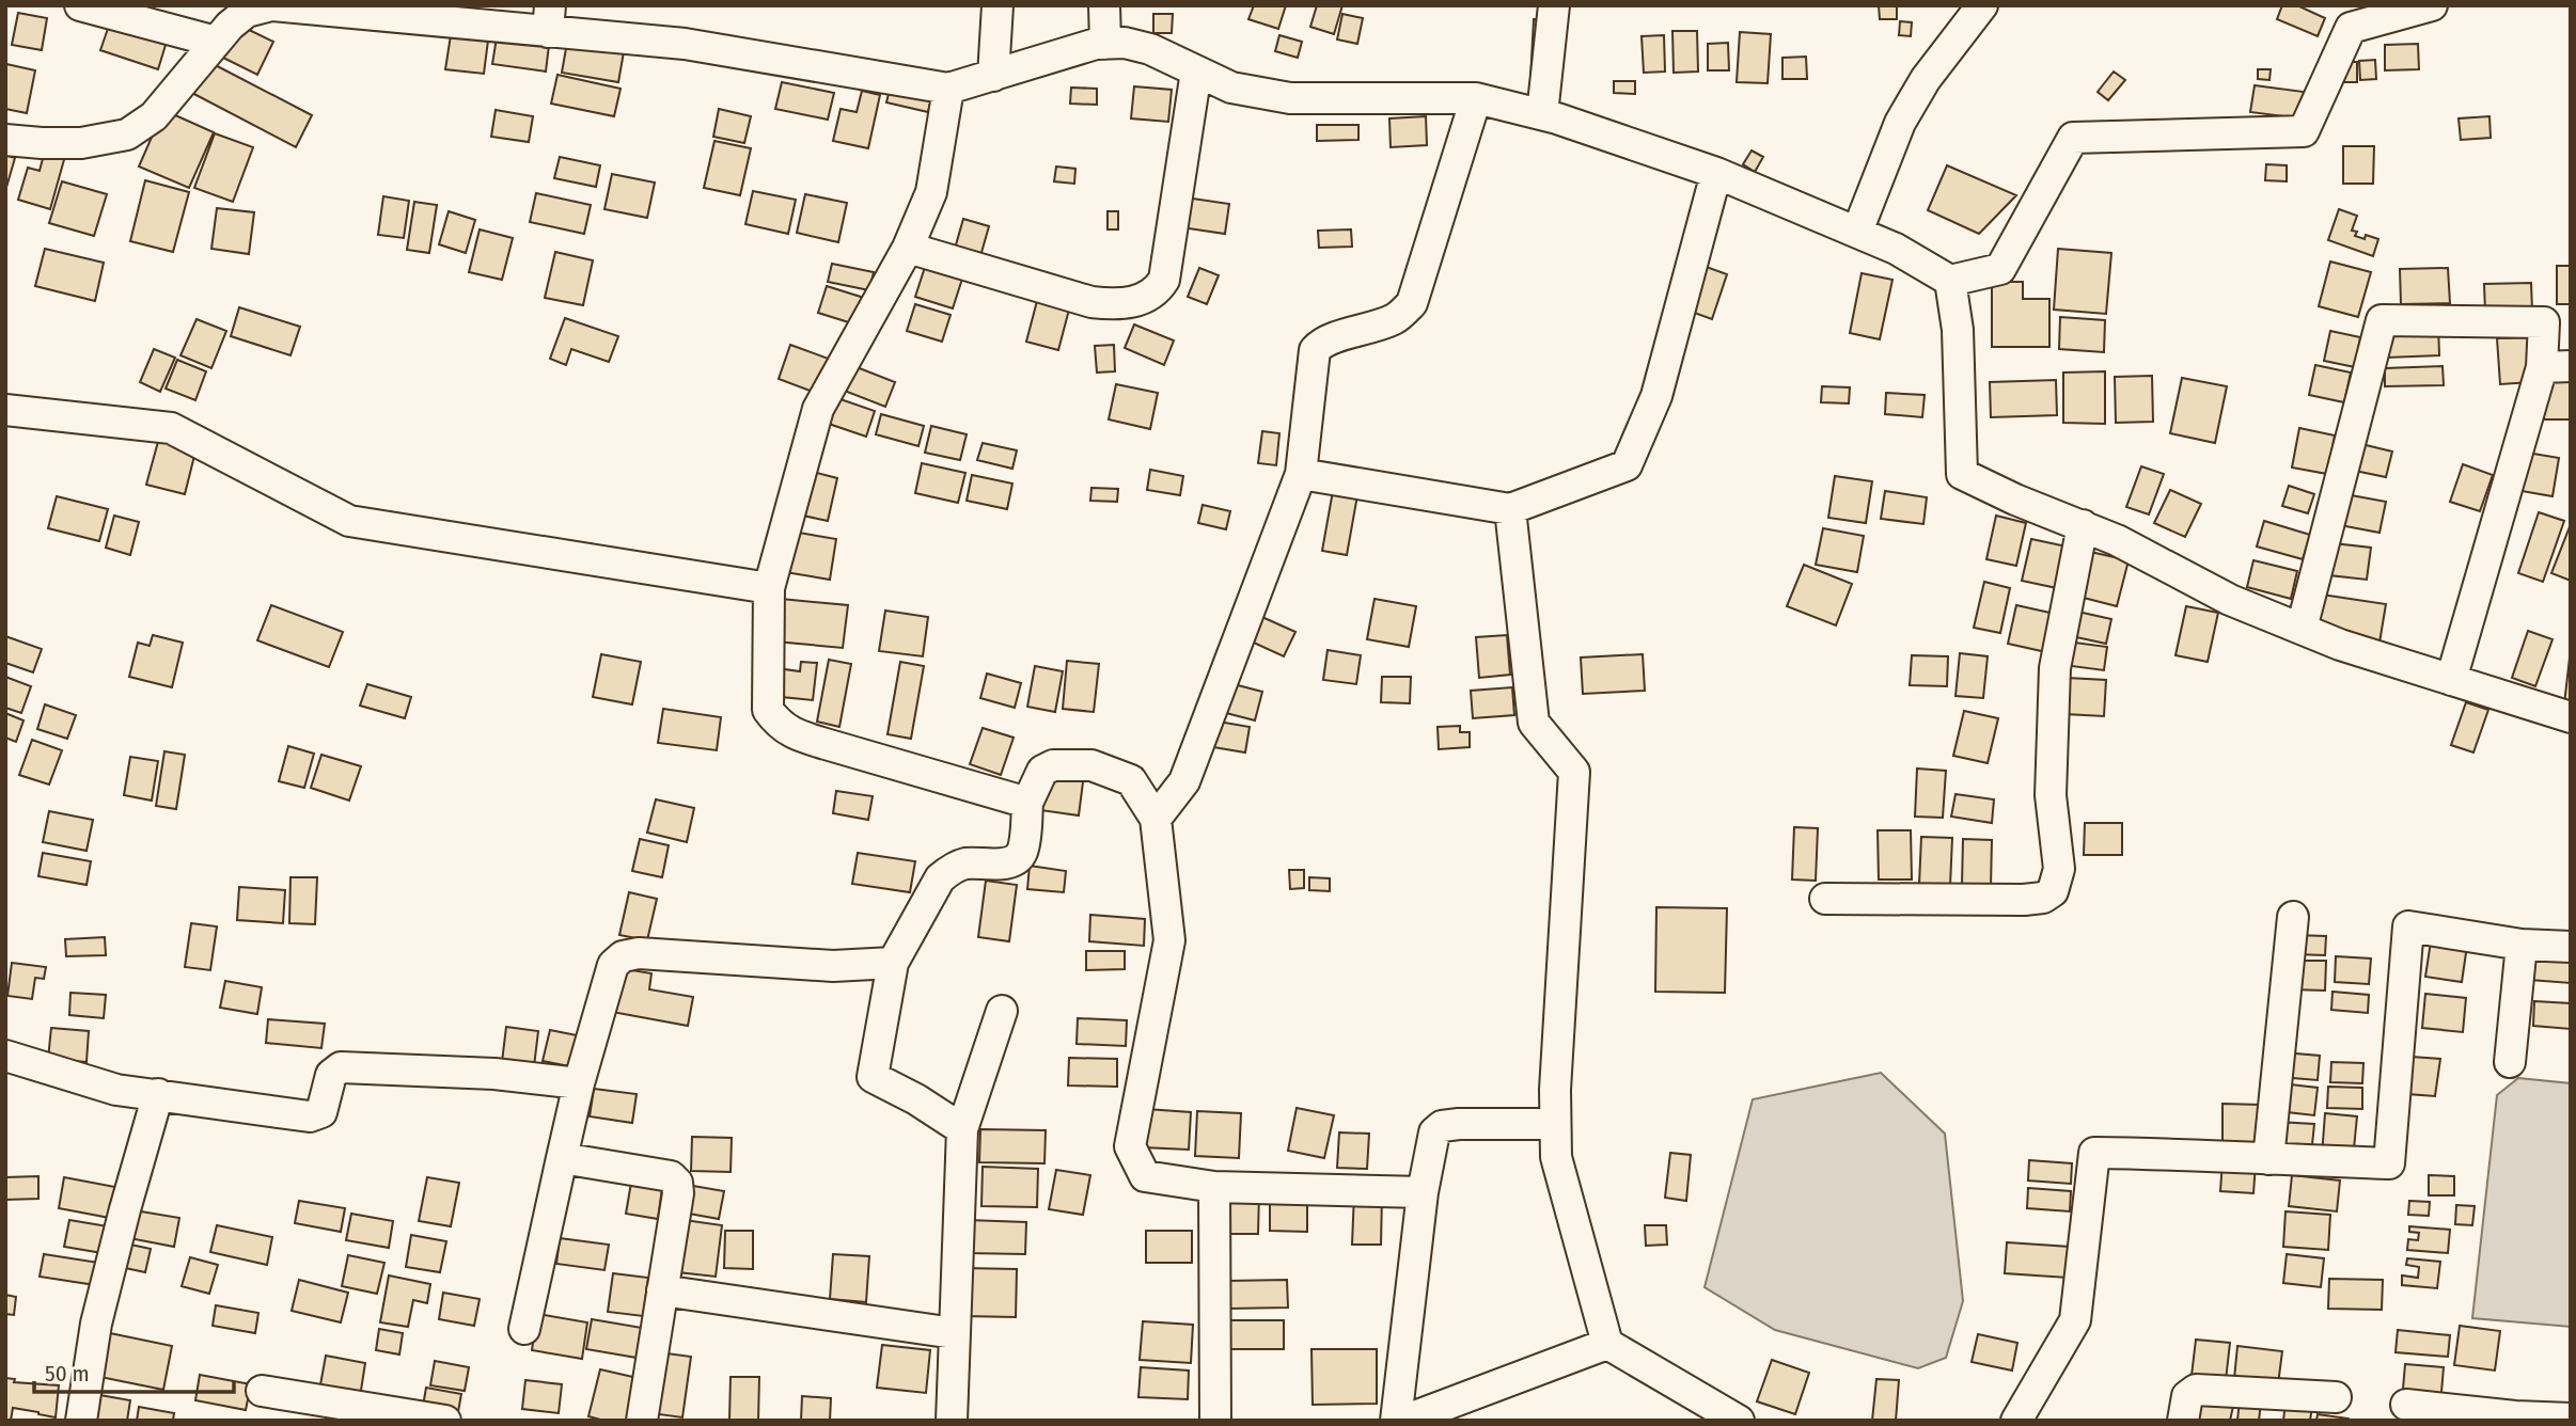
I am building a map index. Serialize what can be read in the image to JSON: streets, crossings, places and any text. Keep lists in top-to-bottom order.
{
  "scale_bar": "50 m"
}
